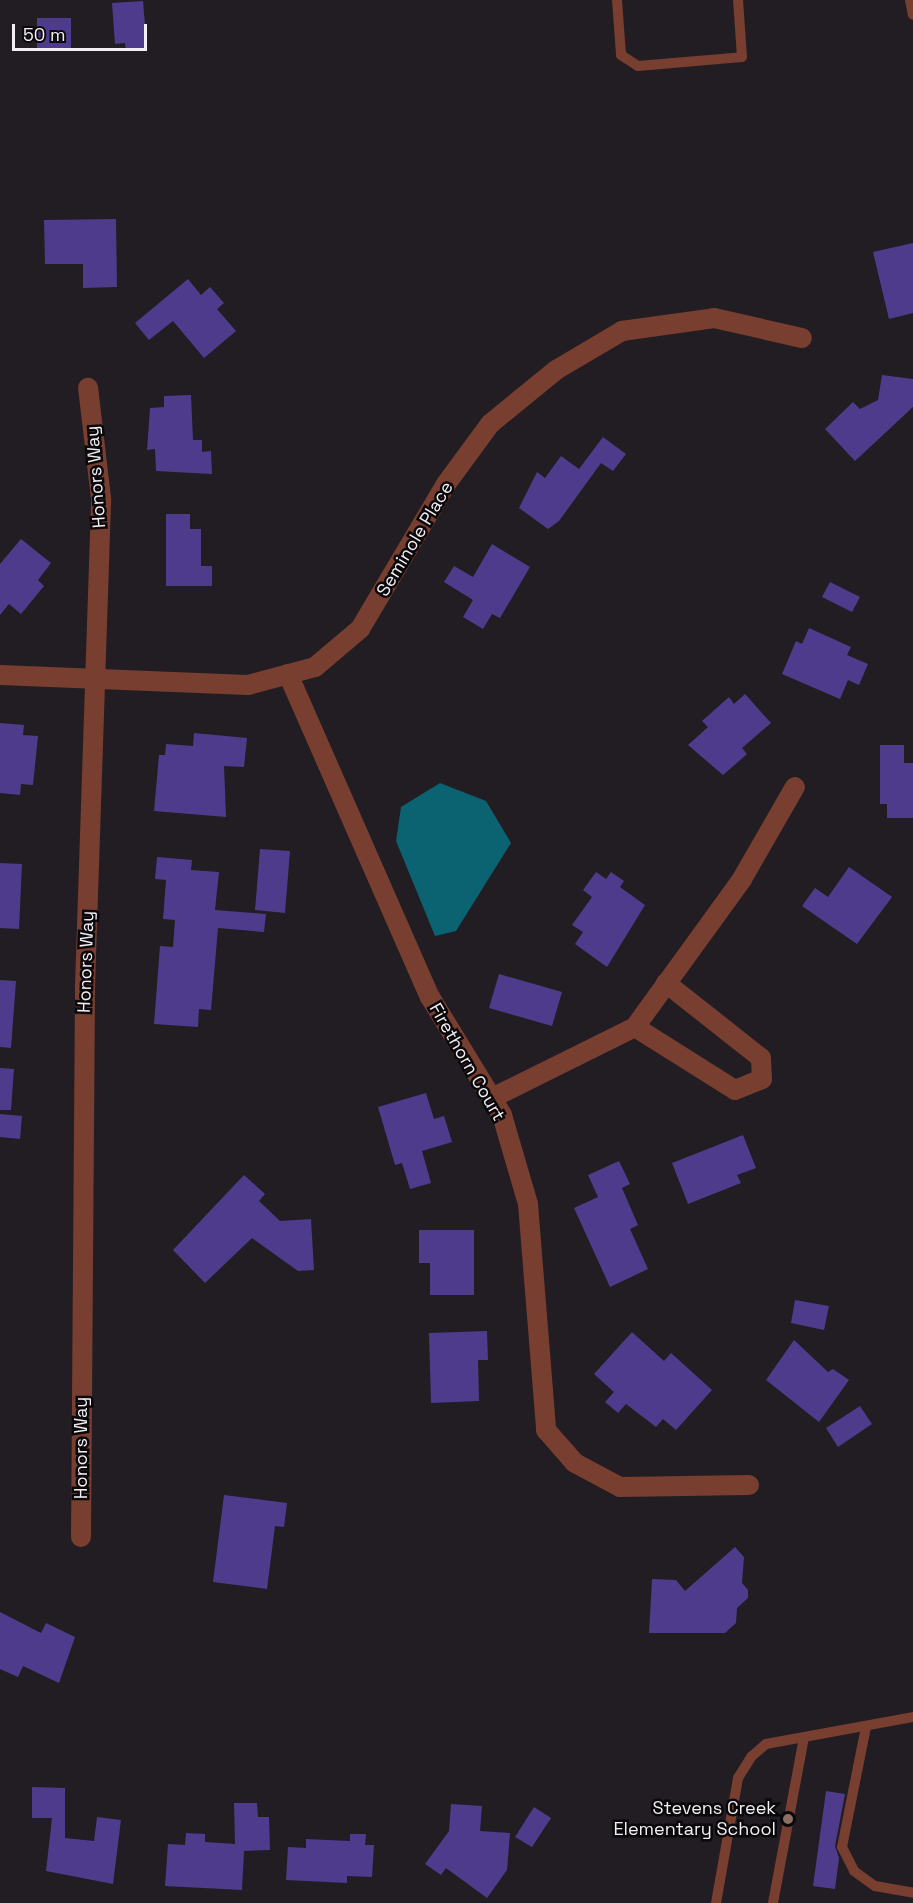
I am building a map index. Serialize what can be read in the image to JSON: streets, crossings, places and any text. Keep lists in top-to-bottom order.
{
  "streets": {
    "street": ["Honors Way", "Seminole Place", "Firethorn Court"]
  },
  "crossings": [
    ["Honors Way", "Seminole Place"],
    ["Seminole Place", "Firethorn Court"]
  ],
  "places": ["Stevens Creek Elementary School"],
  "scale_bar": "50 m"
}
